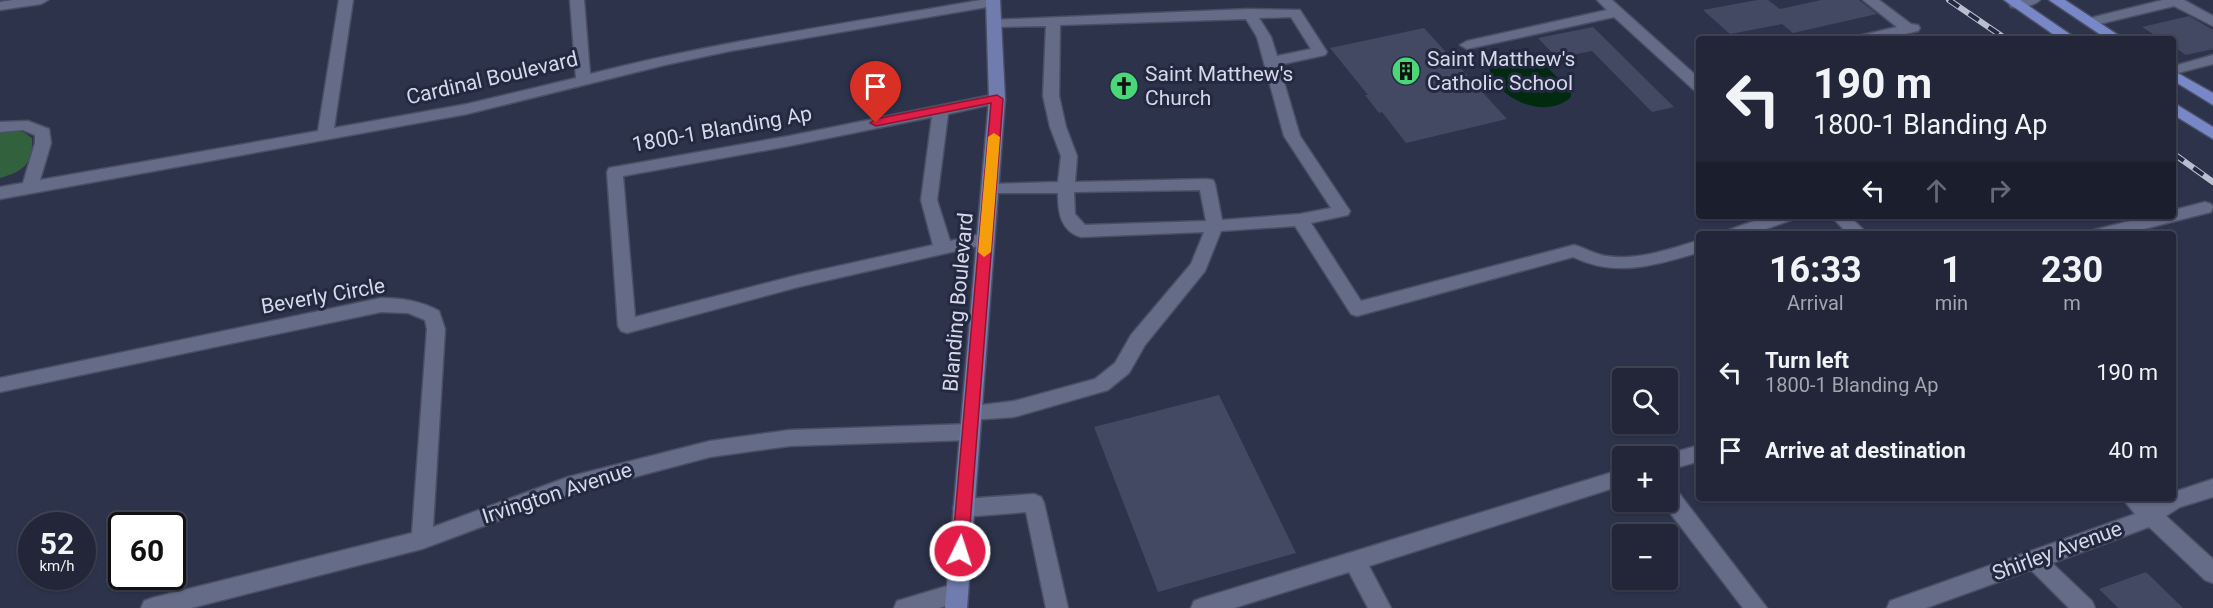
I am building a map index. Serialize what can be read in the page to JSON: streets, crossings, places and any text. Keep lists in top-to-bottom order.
{
  "streets": {
    "main road": ["Blanding Boulevard"],
    "street": [
      "Cardinal Boulevard",
      "1800-1 Blanding Ap",
      "Beverly Circle",
      "Irvington Avenue",
      "Shirley Avenue"
    ]
  },
  "crossings": [
    ["Cardinal Boulevard", "Blanding Boulevard"],
    ["1800-1 Blanding Ap", "Blanding Boulevard"],
    ["Beverly Circle", "Irvington Avenue"],
    ["Blanding Boulevard", "Irvington Avenue"]
  ],
  "places": {
    "building": ["Saint Matthew's Catholic School"],
    "church": ["Saint Matthew's Church"]
  },
  "page": {
    "turn": ["190 m", "1800-1 Blanding Ap"],
    "eta": [
      "16:33",
      "Arrival",
      "1",
      "min",
      "230",
      "m"
    ],
    "list": [
      {
        "name": "Turn left",
        "note": "1800-1 Blanding Ap",
        "value": "190 m"
      },
      {
        "name": "Arrive at destination",
        "value": "40 m"
      }
    ],
    "map_buttons": ["+", "−"],
    "speed": "52 km/h",
    "limit": "60"
  }
}
